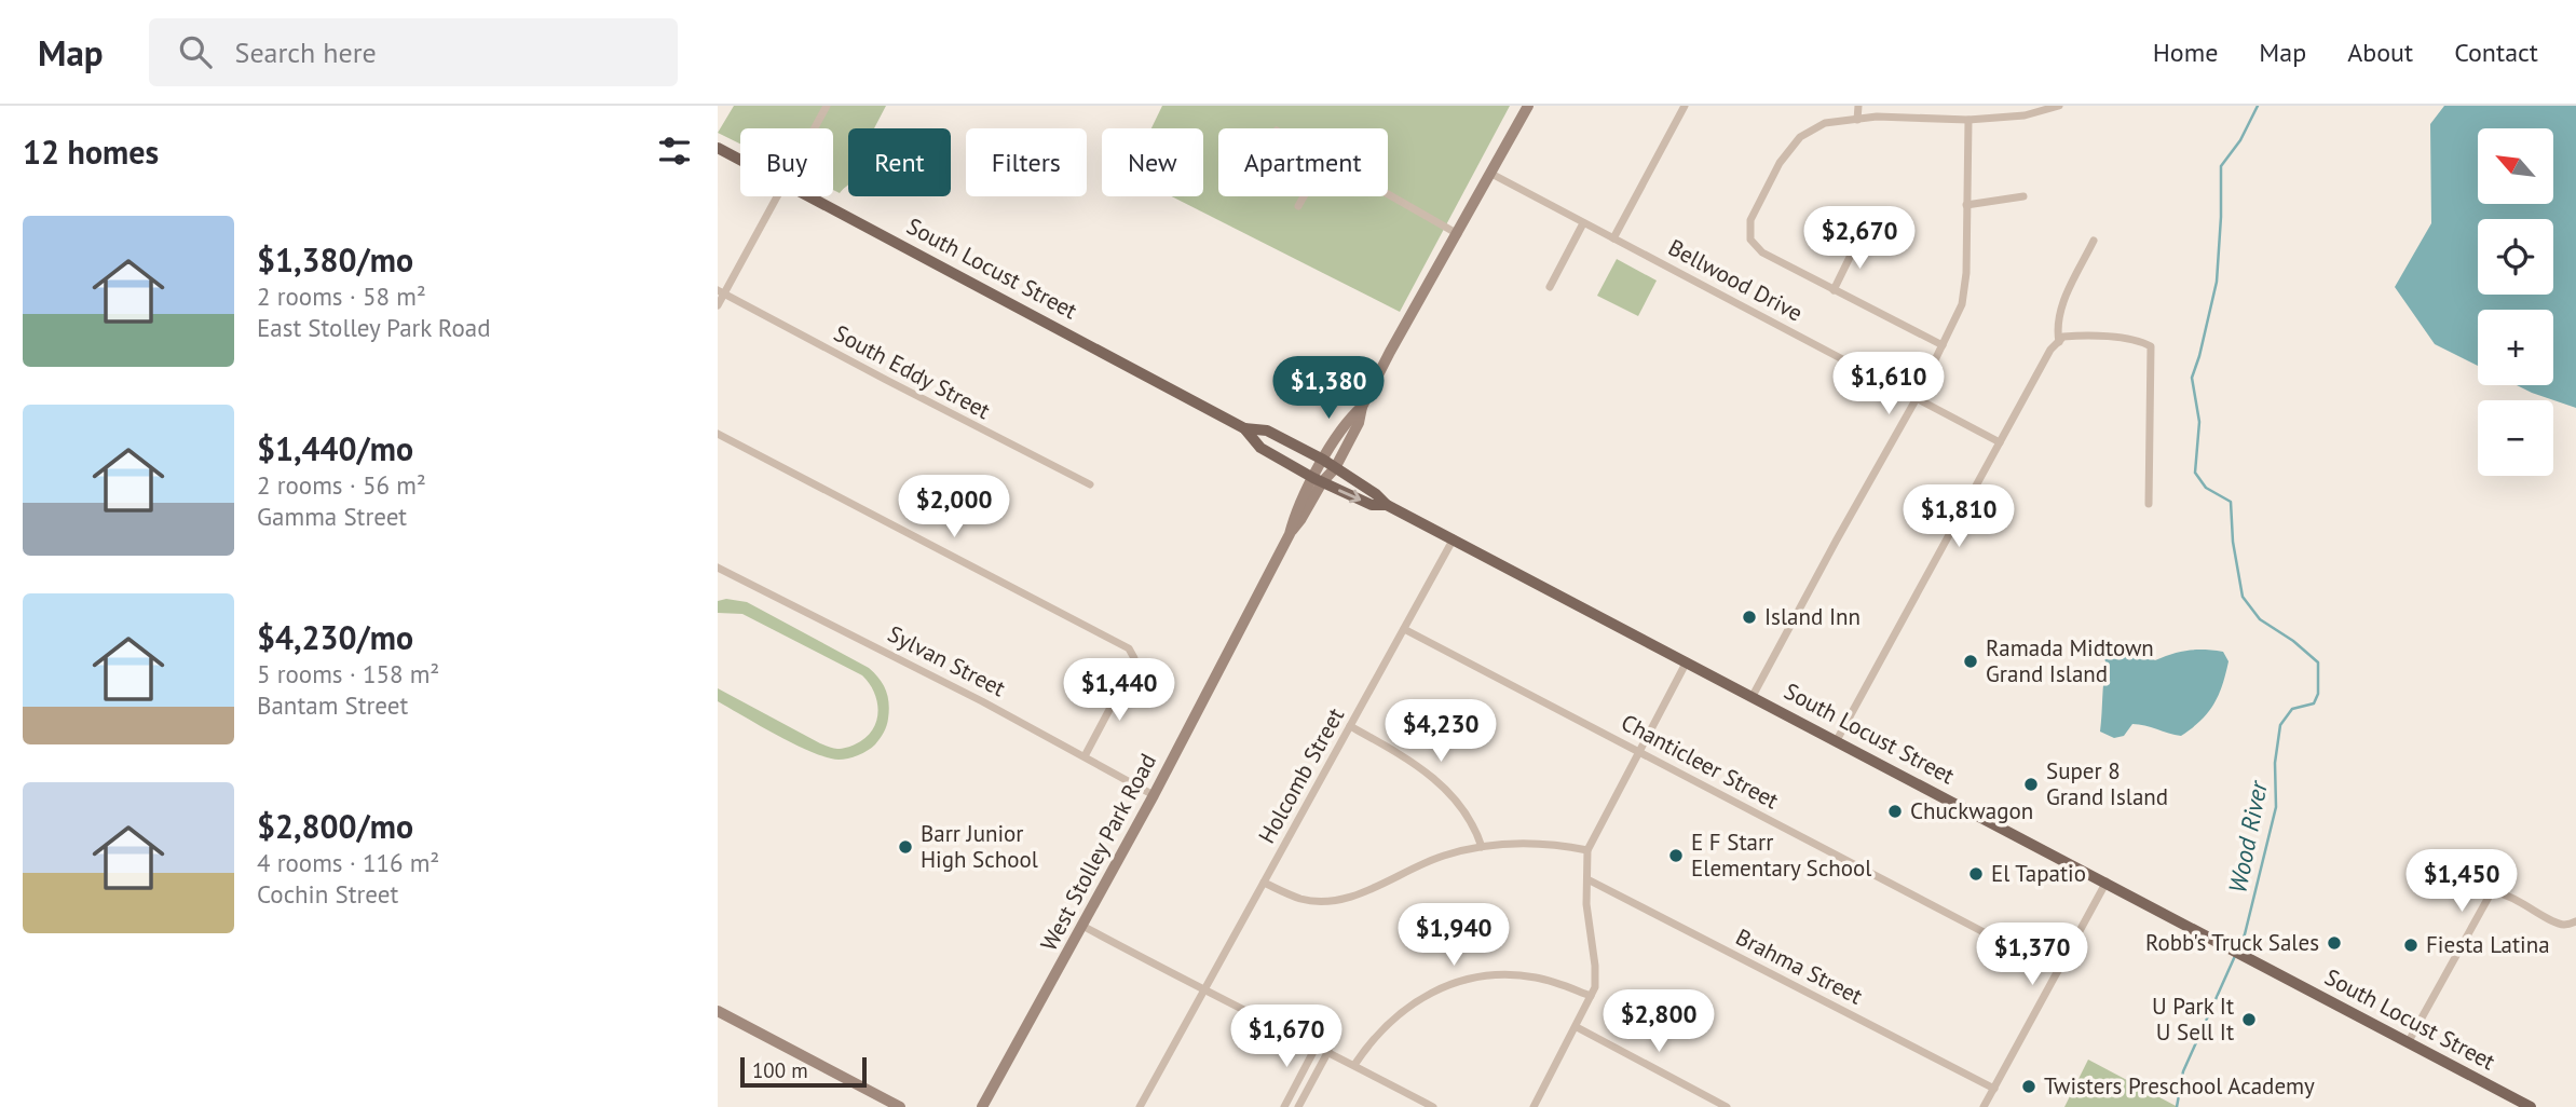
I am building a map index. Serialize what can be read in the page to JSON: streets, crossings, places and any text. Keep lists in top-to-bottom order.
{
  "streets": {
    "main road": ["South Locust Street", "West Stolley Park Road"],
    "street": [
      "Bellwood Drive",
      "South Eddy Street",
      "Sylvan Street",
      "Chanticleer Street",
      "Holcomb Street",
      "Brahma Street"
    ]
  },
  "crossings": [
    ["South Locust Street", "Holcomb Street"],
    ["South Locust Street", "West Stolley Park Road"],
    ["Sylvan Street", "West Stolley Park Road"],
    ["Chanticleer Street", "Holcomb Street"]
  ],
  "water": ["Wood River"],
  "places": [
    "Island Inn",
    "Ramada Midtown Grand Island",
    "Super 8 Grand Island",
    "Chuckwagon",
    "Barr Junior High School",
    "E F Starr Elementary School",
    "El Tapatio",
    "Robb's Truck Sales",
    "Fiesta Latina",
    "U Park It U Sell It",
    "Twisters Preschool Academy"
  ],
  "scale_bar": "100 m",
  "north": "top left",
  "page": {
    "header": "Map",
    "search": "Search here",
    "nav": [
      "Home",
      "Map",
      "About",
      "Contact"
    ],
    "heading": "12 homes",
    "map_buttons": ["+", "−"],
    "chip": [
      "Buy",
      "Rent",
      "Filters",
      "New",
      "Apartment"
    ],
    "list": [
      {
        "name": "$1,380/mo",
        "note": "2 rooms · 58 m² · East Stolley Park Road"
      },
      {
        "name": "$1,440/mo",
        "note": "2 rooms · 56 m² · Gamma Street"
      },
      {
        "name": "$4,230/mo",
        "note": "5 rooms · 158 m² · Bantam Street"
      },
      {
        "name": "$2,800/mo",
        "note": "4 rooms · 116 m² · Cochin Street"
      }
    ],
    "price": [
      "$2,670",
      "$1,610",
      "$1,380",
      "$2,000",
      "$1,810",
      "$1,440",
      "$4,230",
      "$1,450",
      "$1,940",
      "$1,370",
      "$2,800",
      "$1,670"
    ],
    "scale": "100 m"
  }
}
